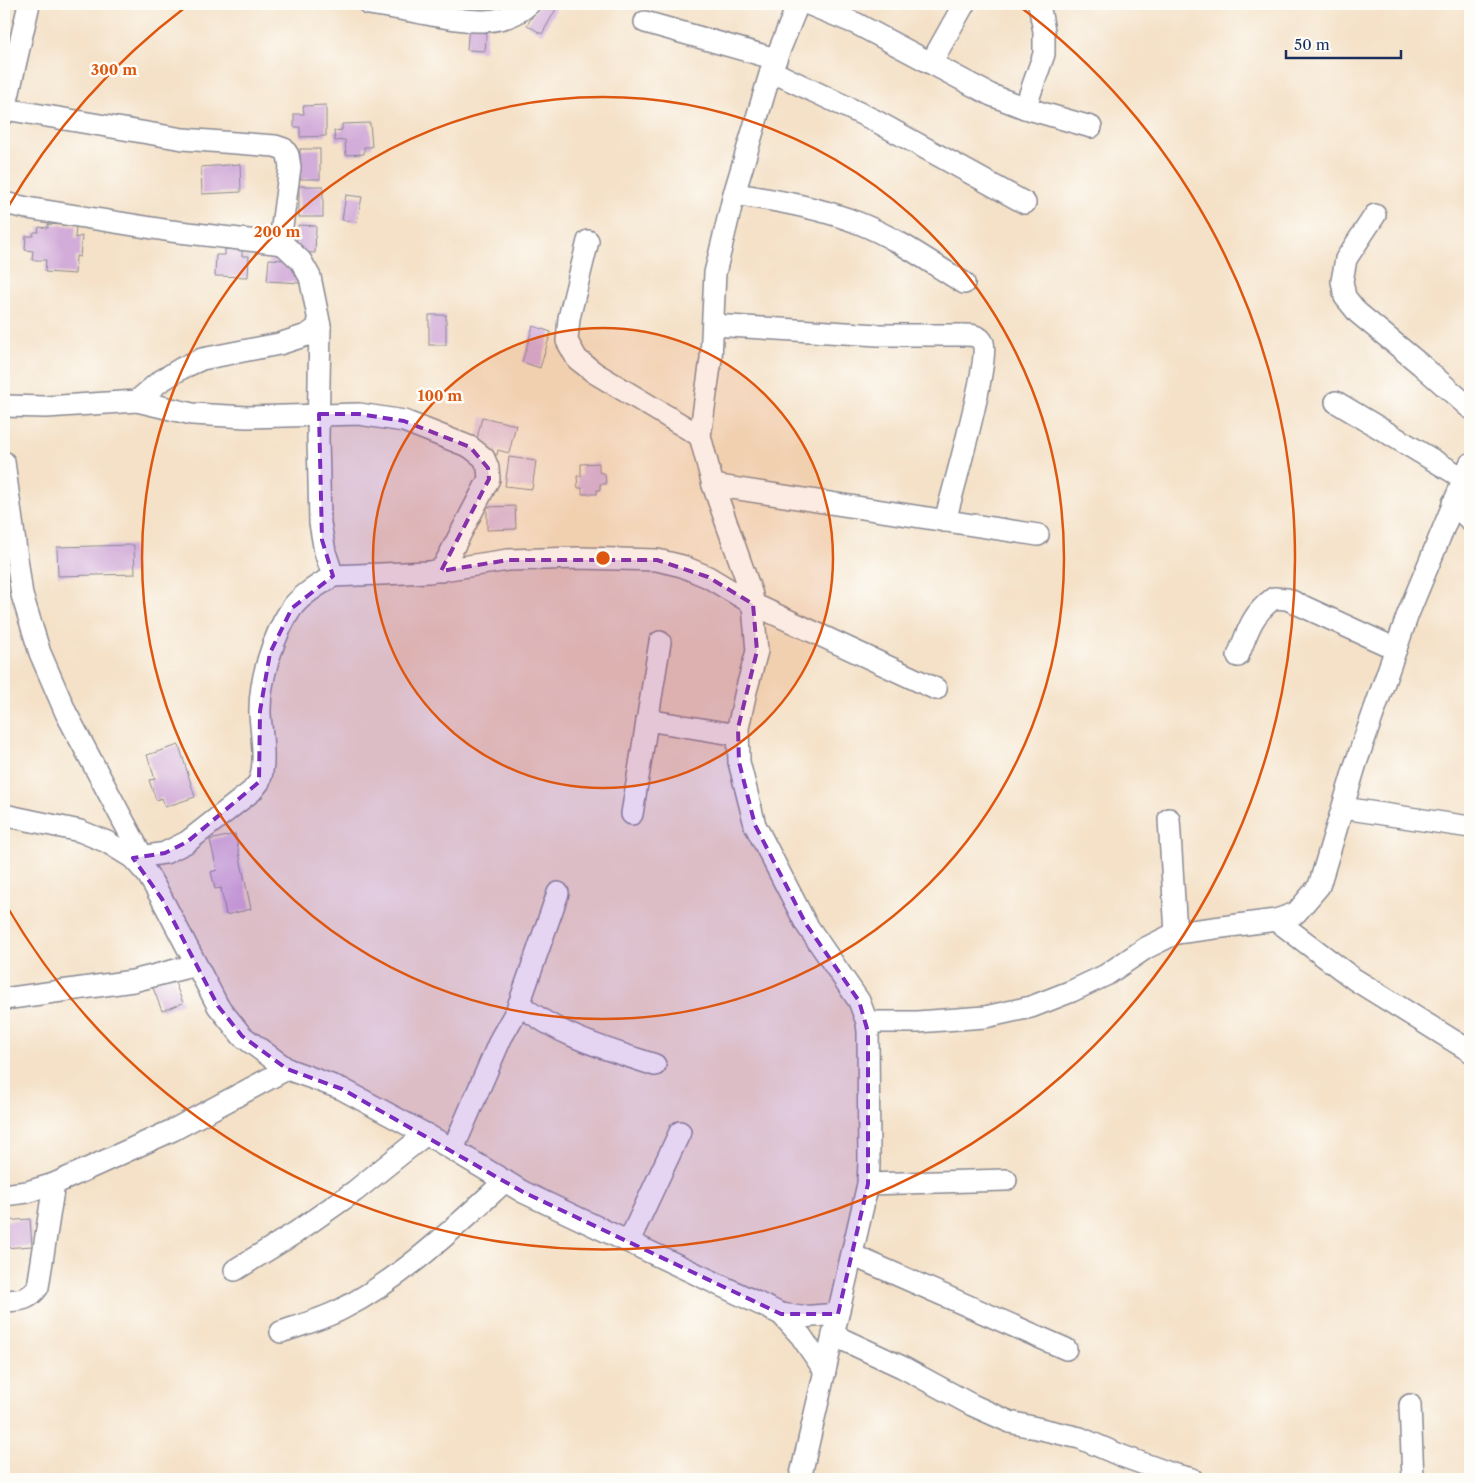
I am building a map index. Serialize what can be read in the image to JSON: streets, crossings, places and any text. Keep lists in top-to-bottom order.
{
  "scale_bar": "50 m",
  "rings": ["300 m", "200 m", "100 m"]
}
